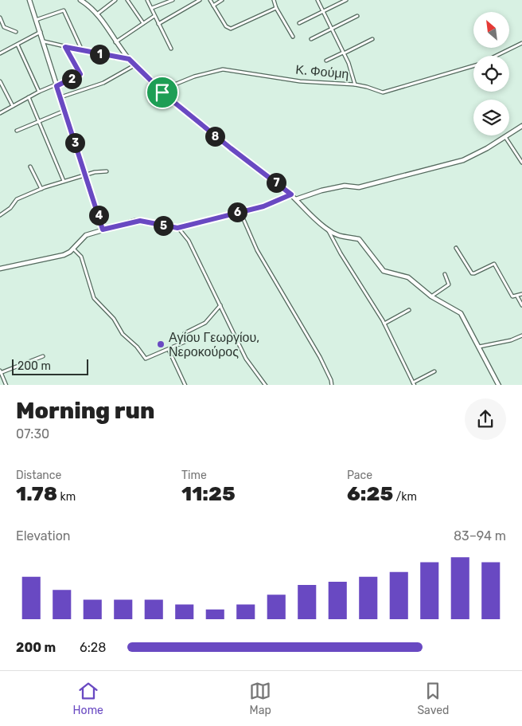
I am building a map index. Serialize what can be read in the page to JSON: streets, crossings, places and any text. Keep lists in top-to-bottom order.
{
  "streets": {
    "street": ["Κ. Φούμη"]
  },
  "places": ["Αγίου Γεωργίου, Νεροκούρος"],
  "scale_bar": "200 m",
  "north": "top left",
  "page": {
    "pins": [
      "1",
      "2",
      "8",
      "3",
      "7",
      "6",
      "4",
      "5"
    ],
    "scale": "200 m",
    "heading": ["Morning run", "07:30"],
    "stats": [
      ["Distance", "1.78 km"],
      ["Time", "11:25"],
      ["Pace", "6:25 /km"]
    ],
    "chart": ["Elevation", "83–94 m"],
    "list": [
      {
        "name": "200 m",
        "note": "6:28"
      }
    ],
    "tabs": ["Home", "Map", "Saved"]
  }
}
